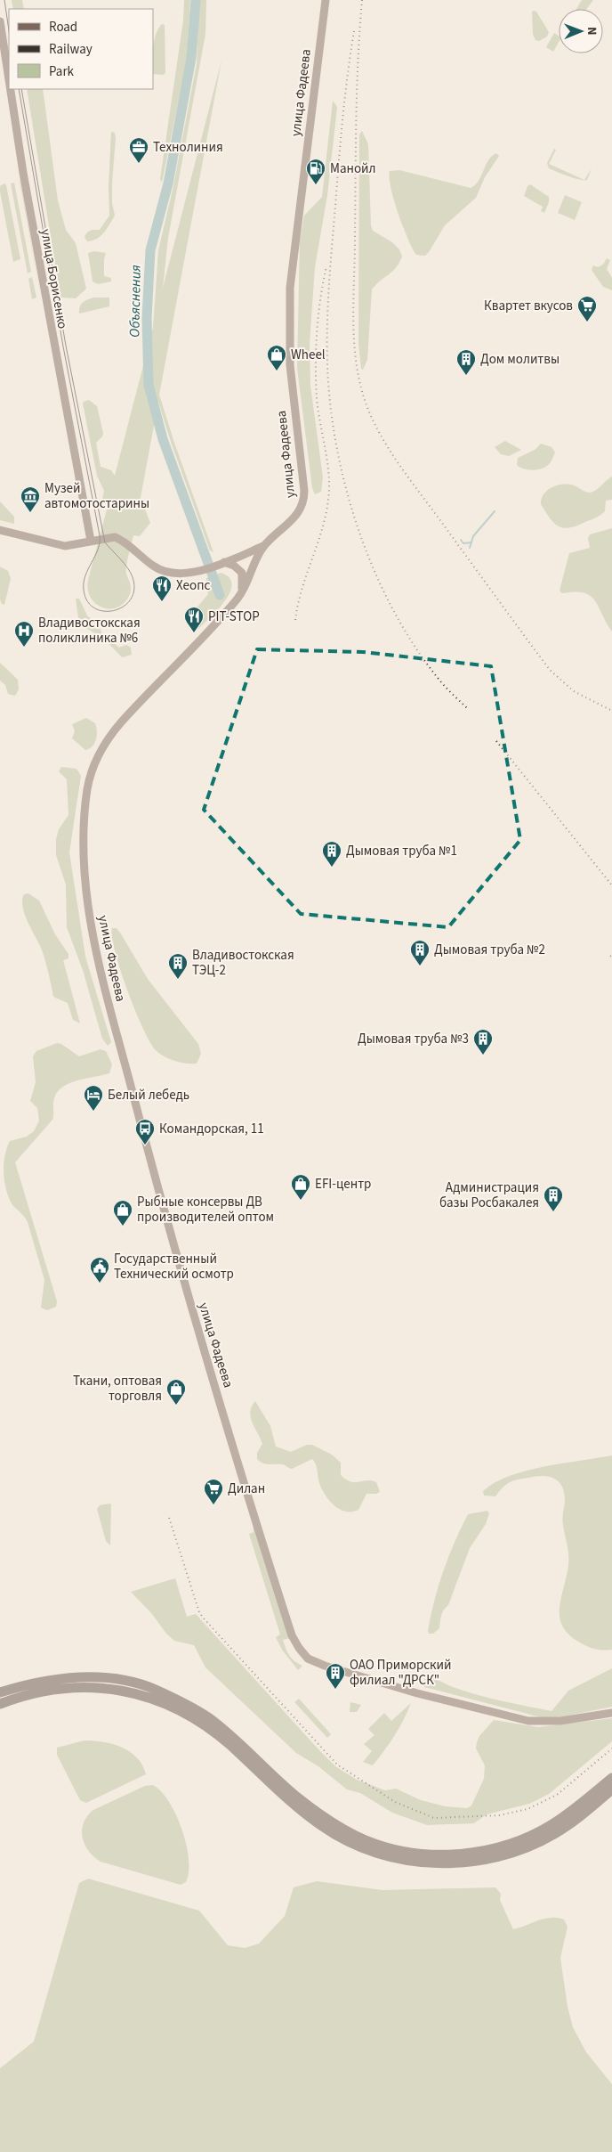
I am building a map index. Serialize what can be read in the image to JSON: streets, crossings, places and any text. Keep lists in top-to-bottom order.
{
  "streets": {
    "main road": ["улица Фадеева", "улица Борисенко"]
  },
  "water": ["Объяснения"],
  "places": {
    "office": ["Технолиния"],
    "fuel station": ["Манойл"],
    "supermarket": ["Квартет вкусов", "Дилан"],
    "shop": [
      "Wheel",
      "EFI-центр",
      "Рыбные консервы ДВ производителей оптом",
      "Ткани, оптовая торговля"
    ],
    "building": [
      "Дом молитвы",
      "Дымовая труба №1",
      "Дымовая труба №2",
      "Владивостокская ТЭЦ-2",
      "Дымовая труба №3",
      "Администрация базы Росбакалея",
      "ОАО Приморский филиал \"ДРСК\""
    ],
    "museum": ["Музей автомотостарины"],
    "restaurant": ["Хеопс", "PIT-STOP"],
    "hospital": ["Владивостокская поликлиника №6"],
    "hotel": ["Белый лебедь"],
    "bus stop": ["Командорская, 11"],
    "public building": ["Государственный Технический осмотр"]
  },
  "legend": ["Road", "Railway", "Park"],
  "north": "right"
}
